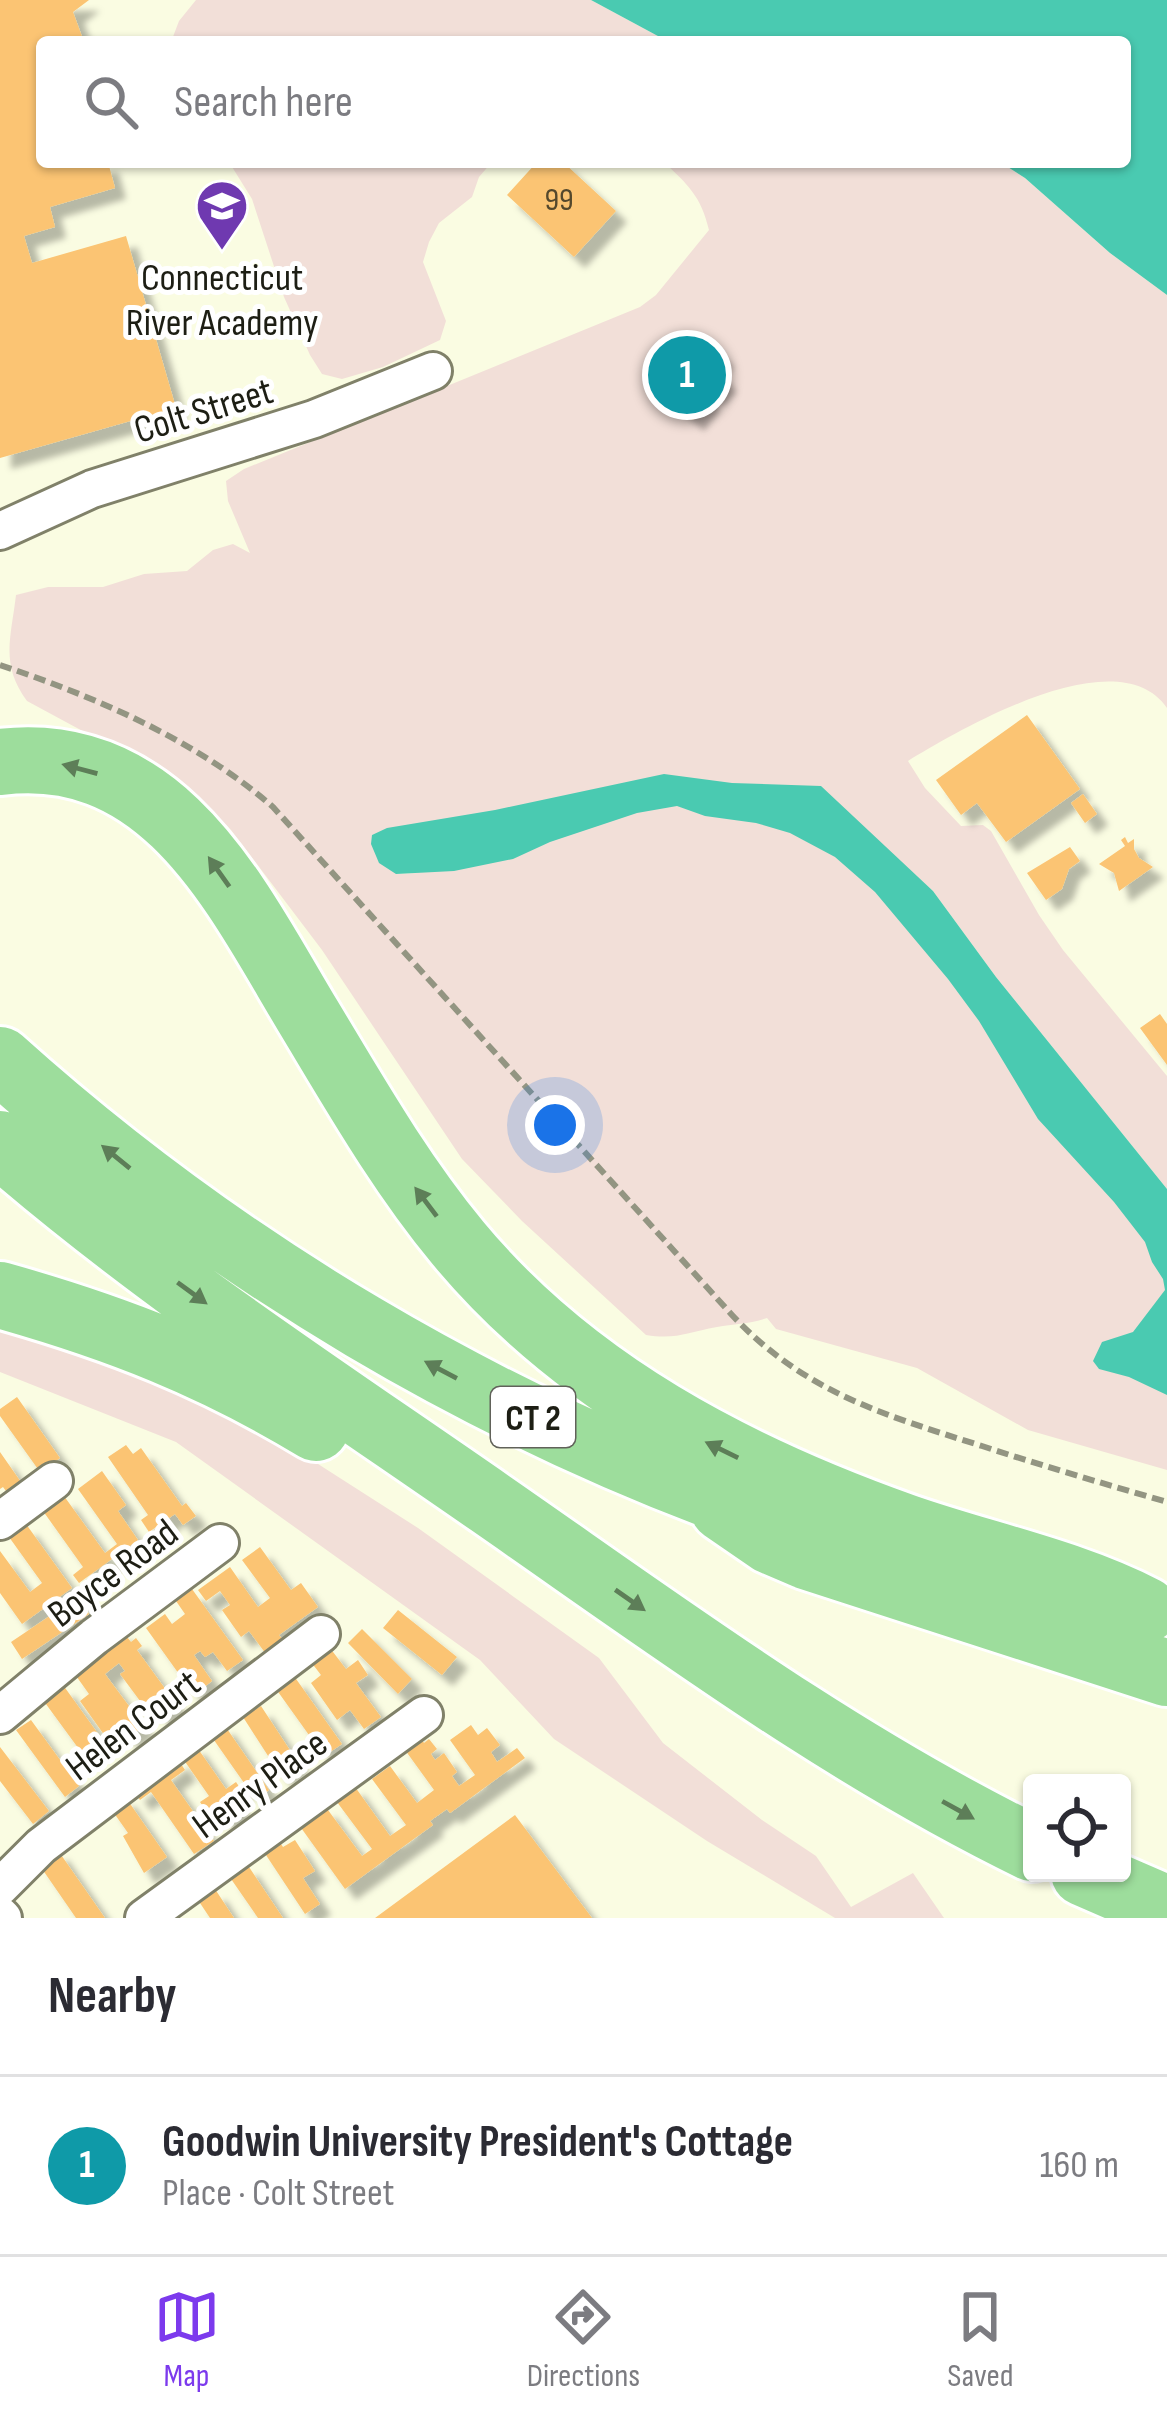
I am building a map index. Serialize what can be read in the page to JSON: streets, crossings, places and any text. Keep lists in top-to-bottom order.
{
  "streets": {
    "highway": ["CT 2"],
    "street": [
      "Colt Street",
      "Boyce Road",
      "Helen Court",
      "Henry Place"
    ]
  },
  "places": {
    "school or university": ["Connecticut River Academy"]
  },
  "house_numbers": ["99"],
  "page": {
    "search": "Search here",
    "pins": "1",
    "heading": "Nearby",
    "list": [
      {
        "mark": "1",
        "name": "Goodwin University President's Cottage",
        "note": "Place · Colt Street",
        "value": "160 m"
      }
    ],
    "nav": ["Map", "Directions", "Saved"]
  }
}
